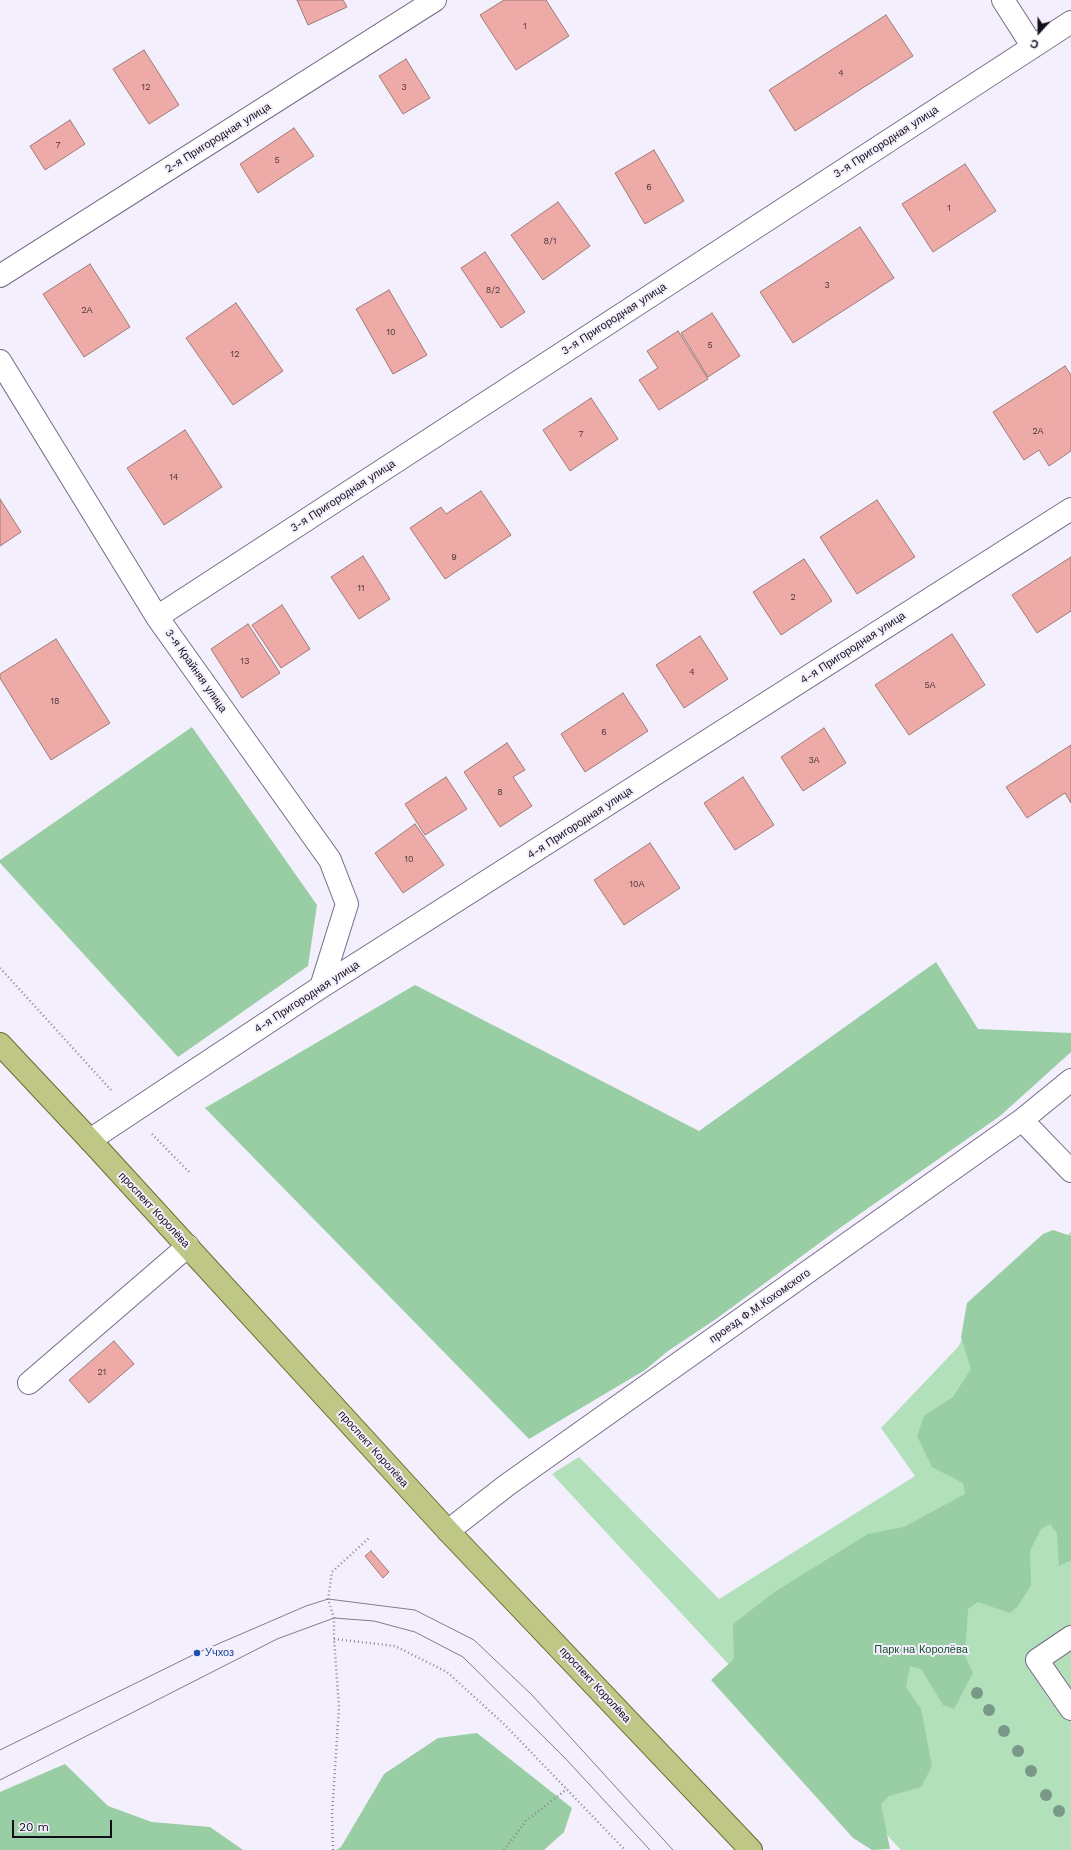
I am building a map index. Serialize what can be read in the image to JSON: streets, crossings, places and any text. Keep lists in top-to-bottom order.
{
  "streets": {
    "main road": ["проспект Королёва"],
    "street": [
      "2-я Пригородная улица",
      "3-я Пригородная улица",
      "4-я Пригородная улица",
      "3-я Крайняя улица",
      "проезд Ф.М.Кохомского"
    ]
  },
  "crossings": [
    ["3-я Пригородная улица", "3-я Крайняя улица"],
    ["4-я Пригородная улица", "3-я Крайняя улица"],
    ["4-я Пригородная улица", "проспект Королёва"],
    ["проспект Королёва", "проезд Ф.М.Кохомского"]
  ],
  "parks": ["Парк на Королёва"],
  "places": ["Учхоз"],
  "house_numbers": [
    "1",
    "4",
    "12",
    "3",
    "7",
    "5",
    "6",
    "1",
    "8/1",
    "3",
    "8/2",
    "2А",
    "10",
    "5",
    "12",
    "2А",
    "7",
    "14",
    "9",
    "11",
    "2",
    "13",
    "4",
    "5А",
    "18",
    "6",
    "3А",
    "8",
    "10",
    "10А",
    "21"
  ],
  "scale_bar": "20 m",
  "north": "bottom"
}
